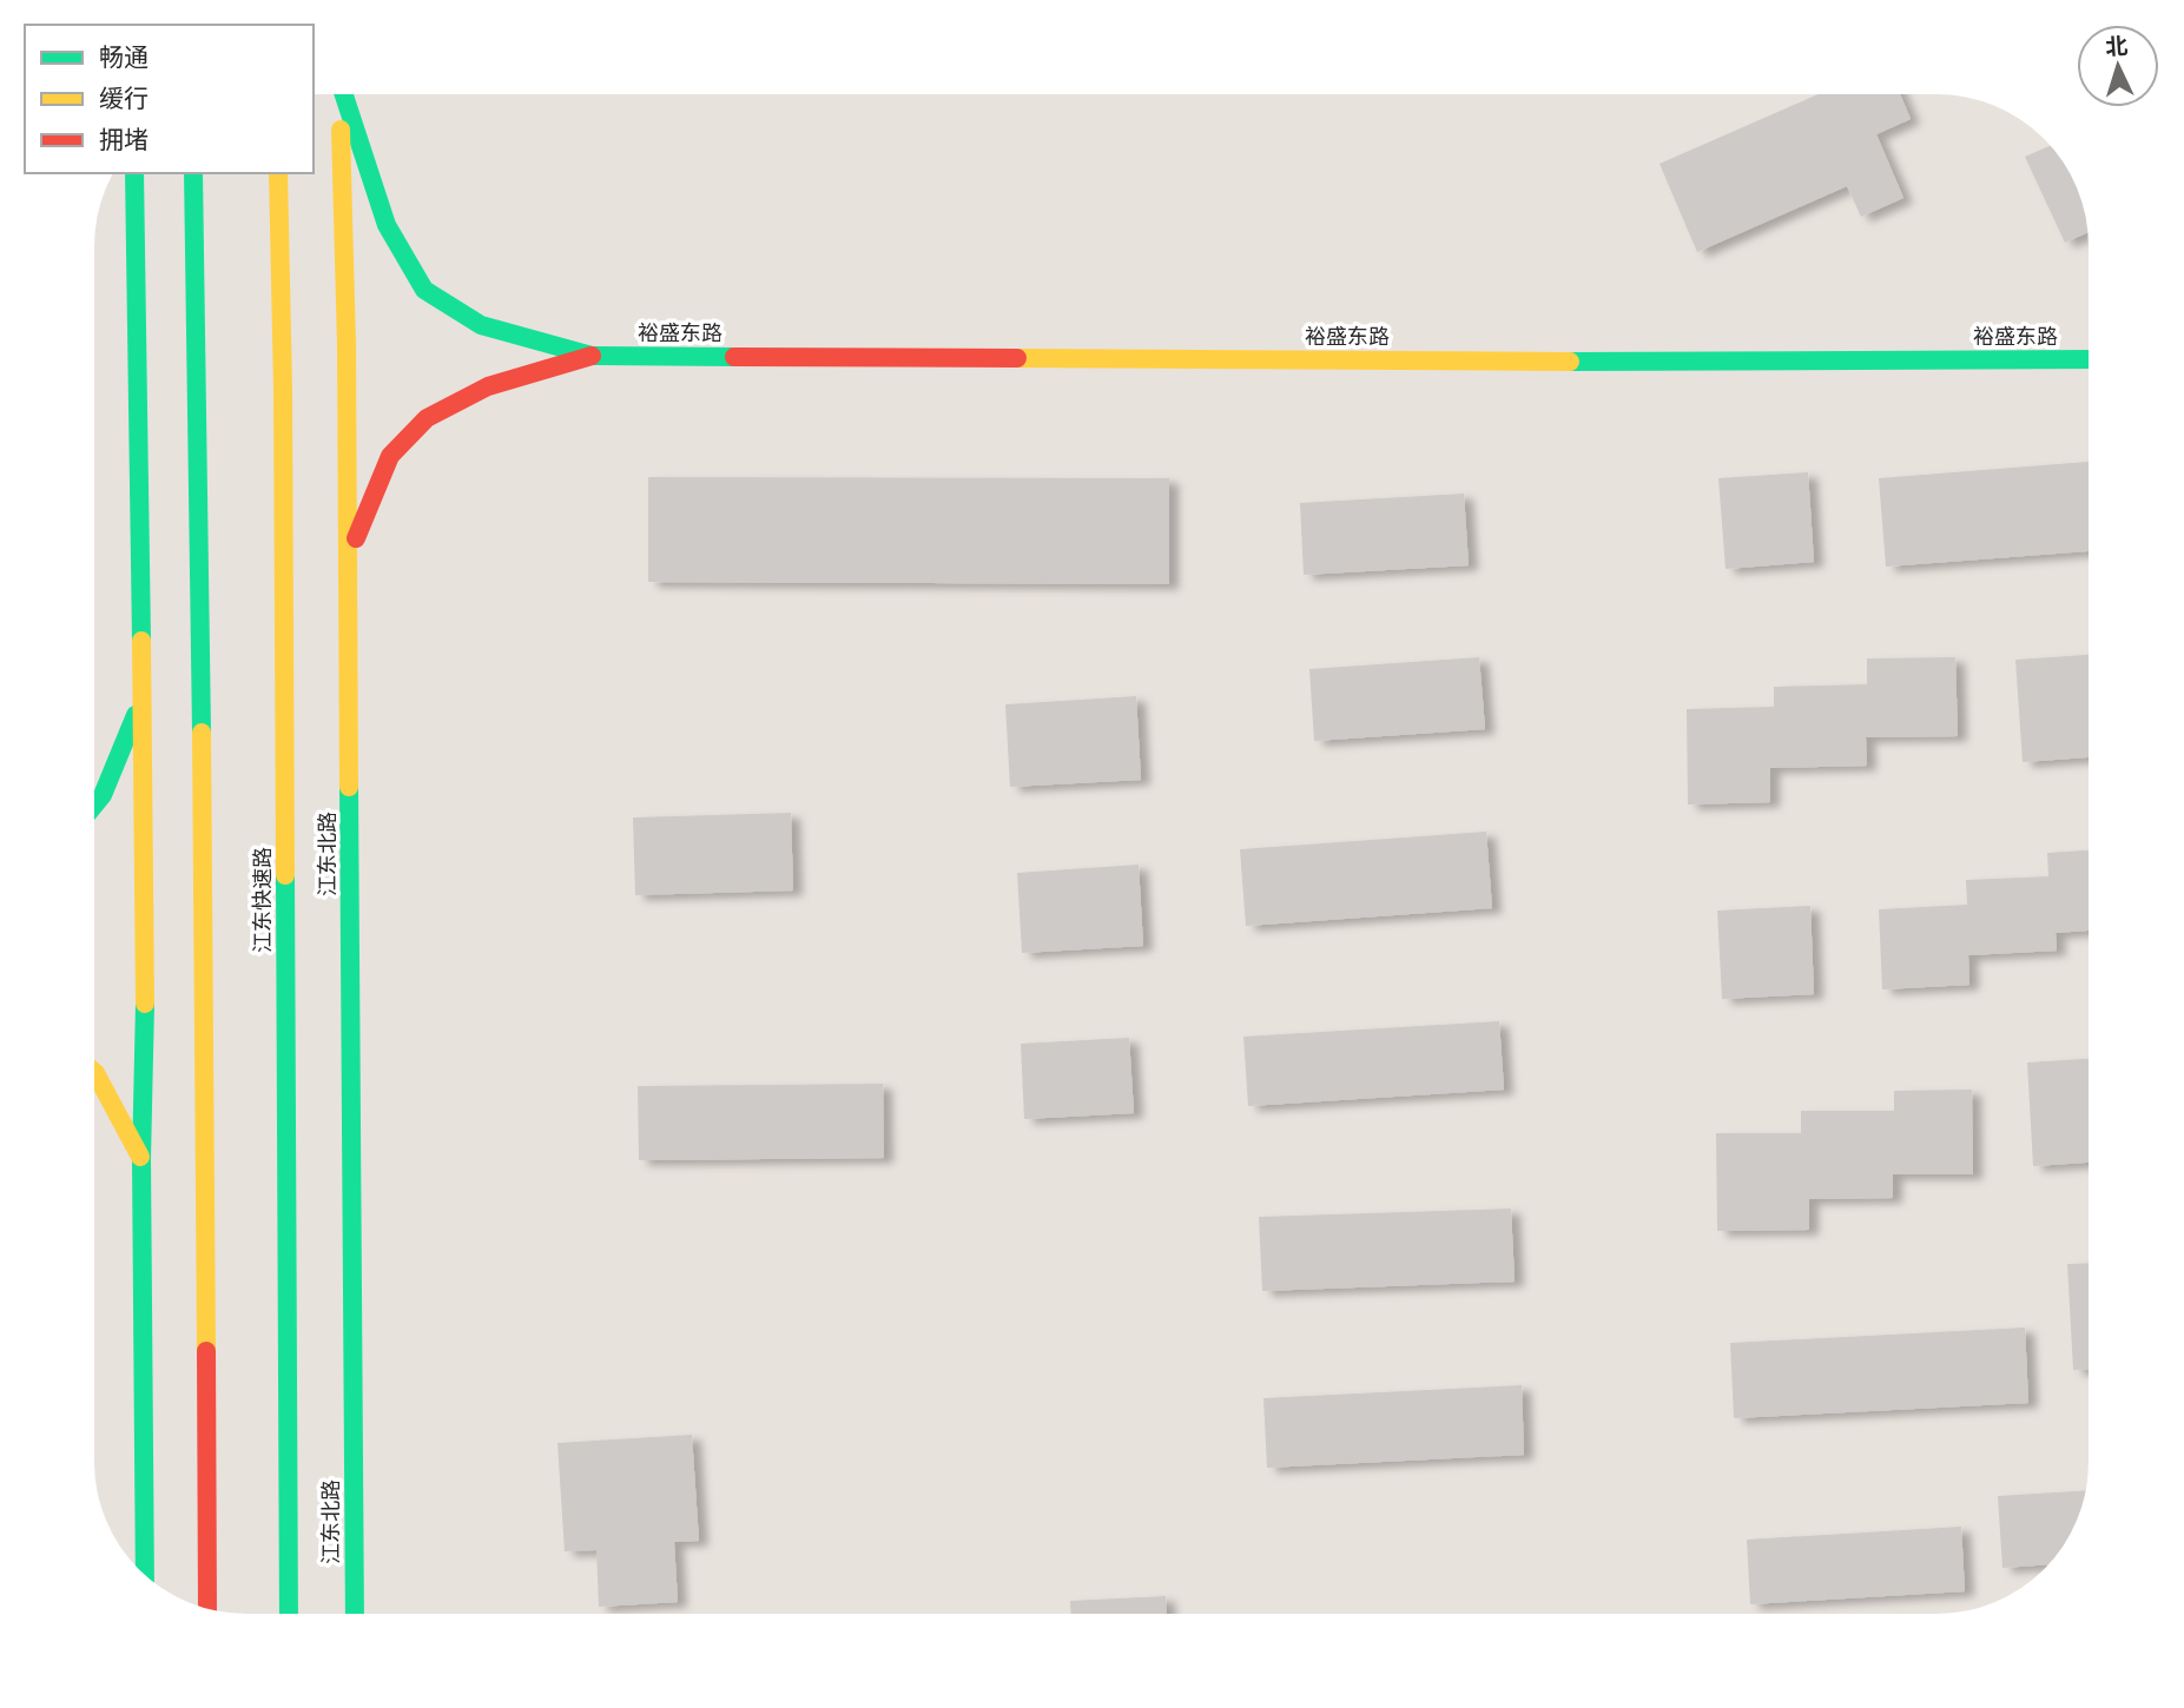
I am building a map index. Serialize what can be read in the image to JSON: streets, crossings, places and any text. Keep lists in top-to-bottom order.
{
  "streets": {
    "main road": ["裕盛东路", "江东北路", "江东快速路"]
  },
  "crossings": [
    ["裕盛东路", "江东北路"]
  ],
  "legend": ["畅通", "缓行", "拥堵"],
  "north": "top"
}
